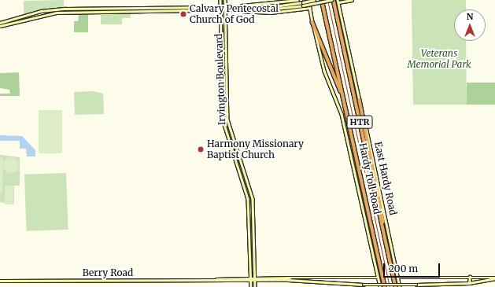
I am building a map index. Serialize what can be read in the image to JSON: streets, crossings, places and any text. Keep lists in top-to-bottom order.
{
  "streets": {
    "highway": ["HTR", "Hardy Toll Road"],
    "main road": ["Irvington Boulevard", "East Hardy Road", "Berry Road"]
  },
  "crossings": [
    ["Irvington Boulevard", "Berry Road"]
  ],
  "parks": ["Veterans Memorial Park"],
  "places": ["Calvary Pentecostal Church of God", "Harmony Missionary Baptist Church"],
  "scale_bar": "200 m",
  "north": "top"
}
